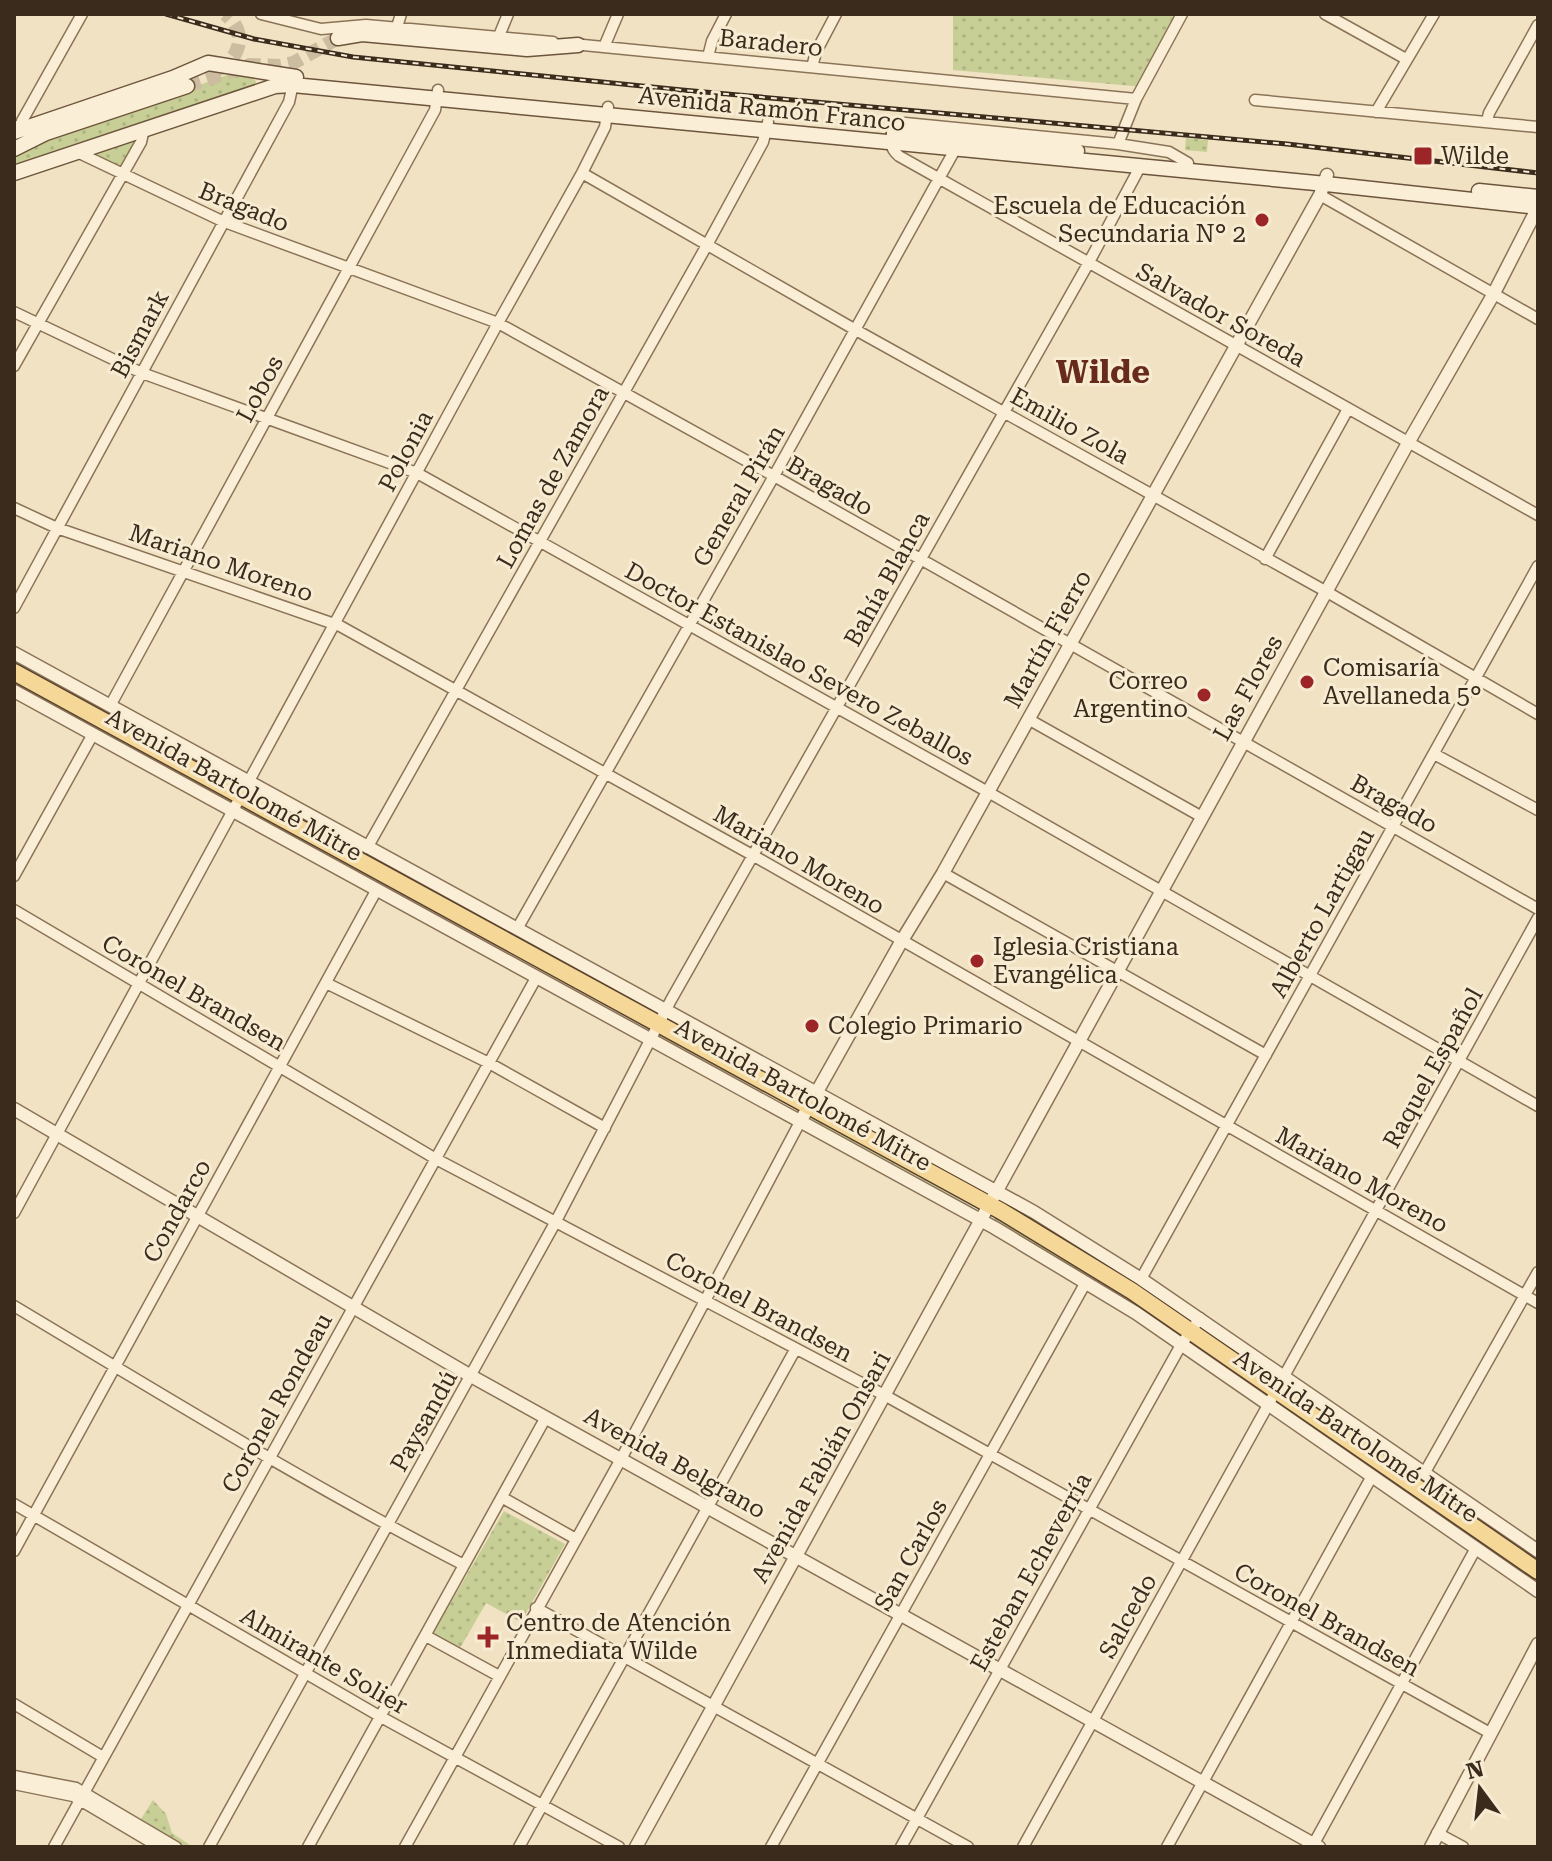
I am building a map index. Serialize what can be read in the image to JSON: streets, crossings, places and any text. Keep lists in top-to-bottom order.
{
  "streets": {
    "main road": ["Avenida Ramón Franco", "Avenida Bartolomé Mitre"],
    "street": [
      "Baradero",
      "Bragado",
      "Salvador Soreda",
      "Bismark",
      "Lobos",
      "Emilio Zola",
      "Polonia",
      "Lomas de Zamora",
      "General Pirán",
      "Mariano Moreno",
      "Bahía Blanca",
      "Martín Fierro",
      "Doctor Estanislao Severo Zeballos",
      "Las Flores",
      "Alberto Lartigau",
      "Coronel Brandsen",
      "Raquel Español",
      "Condarco",
      "Coronel Rondeau",
      "Paysandú",
      "Avenida Belgrano",
      "Avenida Fabián Onsari",
      "San Carlos",
      "Esteban Echeverría",
      "Salcedo",
      "Almirante Solier"
    ]
  },
  "crossings": [
    ["Avenida Ramón Franco", "Bragado"],
    ["Avenida Ramón Franco", "Salvador Soreda"],
    ["Avenida Ramón Franco", "Bismark"],
    ["Avenida Ramón Franco", "Lobos"],
    ["Avenida Ramón Franco", "Polonia"],
    ["Avenida Ramón Franco", "Lomas de Zamora"],
    ["Avenida Ramón Franco", "General Pirán"],
    ["Avenida Ramón Franco", "Bahía Blanca"],
    ["Avenida Ramón Franco", "Martín Fierro"],
    ["Avenida Ramón Franco", "Las Flores"],
    ["Bragado", "Bismark"],
    ["Bragado", "Lobos"],
    ["Bragado", "Polonia"],
    ["Bragado", "Lomas de Zamora"],
    ["Bragado", "General Pirán"],
    ["Bragado", "Bahía Blanca"],
    ["Bragado", "Martín Fierro"],
    ["Bragado", "Las Flores"],
    ["Bragado", "Alberto Lartigau"],
    ["Salvador Soreda", "General Pirán"],
    ["Salvador Soreda", "Bahía Blanca"],
    ["Salvador Soreda", "Martín Fierro"],
    ["Salvador Soreda", "Las Flores"],
    ["Bismark", "Mariano Moreno"],
    ["Bismark", "Doctor Estanislao Severo Zeballos"],
    ["Lobos", "Mariano Moreno"],
    ["Lobos", "Doctor Estanislao Severo Zeballos"],
    ["Lobos", "Avenida Bartolomé Mitre"],
    ["Emilio Zola", "Polonia"],
    ["Emilio Zola", "Lomas de Zamora"],
    ["Emilio Zola", "General Pirán"],
    ["Emilio Zola", "Bahía Blanca"],
    ["Emilio Zola", "Martín Fierro"],
    ["Emilio Zola", "Las Flores"],
    ["Emilio Zola", "Alberto Lartigau"],
    ["Polonia", "Mariano Moreno"],
    ["Polonia", "Doctor Estanislao Severo Zeballos"],
    ["Polonia", "Avenida Bartolomé Mitre"],
    ["Polonia", "Coronel Brandsen"],
    ["Polonia", "Avenida Belgrano"],
    ["Lomas de Zamora", "Mariano Moreno"],
    ["Lomas de Zamora", "Doctor Estanislao Severo Zeballos"],
    ["Lomas de Zamora", "Avenida Bartolomé Mitre"],
    ["General Pirán", "Mariano Moreno"],
    ["General Pirán", "Doctor Estanislao Severo Zeballos"],
    ["General Pirán", "Avenida Bartolomé Mitre"],
    ["Mariano Moreno", "Bahía Blanca"],
    ["Mariano Moreno", "Martín Fierro"],
    ["Mariano Moreno", "Las Flores"],
    ["Mariano Moreno", "Alberto Lartigau"],
    ["Mariano Moreno", "Raquel Español"],
    ["Bahía Blanca", "Doctor Estanislao Severo Zeballos"],
    ["Bahía Blanca", "Avenida Bartolomé Mitre"],
    ["Bahía Blanca", "Paysandú"],
    ["Martín Fierro", "Doctor Estanislao Severo Zeballos"],
    ["Martín Fierro", "Avenida Bartolomé Mitre"],
    ["Doctor Estanislao Severo Zeballos", "Las Flores"],
    ["Doctor Estanislao Severo Zeballos", "Alberto Lartigau"],
    ["Doctor Estanislao Severo Zeballos", "Raquel Español"],
    ["Las Flores", "Avenida Bartolomé Mitre"],
    ["Las Flores", "Avenida Fabián Onsari"],
    ["Avenida Bartolomé Mitre", "Alberto Lartigau"],
    ["Avenida Bartolomé Mitre", "Raquel Español"],
    ["Avenida Bartolomé Mitre", "Condarco"],
    ["Avenida Bartolomé Mitre", "Coronel Rondeau"],
    ["Avenida Bartolomé Mitre", "Paysandú"],
    ["Avenida Bartolomé Mitre", "Avenida Fabián Onsari"],
    ["Avenida Bartolomé Mitre", "San Carlos"],
    ["Avenida Bartolomé Mitre", "Esteban Echeverría"],
    ["Avenida Bartolomé Mitre", "Salcedo"],
    ["Coronel Brandsen", "Condarco"],
    ["Coronel Brandsen", "Coronel Rondeau"],
    ["Coronel Brandsen", "Paysandú"],
    ["Coronel Brandsen", "Avenida Fabián Onsari"],
    ["Coronel Brandsen", "San Carlos"],
    ["Coronel Brandsen", "Esteban Echeverría"],
    ["Coronel Brandsen", "Salcedo"],
    ["Raquel Español", "Salcedo"],
    ["Condarco", "Avenida Belgrano"],
    ["Condarco", "Almirante Solier"],
    ["Coronel Rondeau", "Avenida Belgrano"],
    ["Coronel Rondeau", "Almirante Solier"],
    ["Paysandú", "Avenida Belgrano"],
    ["Paysandú", "Almirante Solier"],
    ["Avenida Belgrano", "Avenida Fabián Onsari"],
    ["Avenida Belgrano", "San Carlos"],
    ["Avenida Belgrano", "Esteban Echeverría"],
    ["Avenida Belgrano", "Salcedo"]
  ],
  "districts": ["Wilde"],
  "places": {
    "transit": ["Wilde"],
    "other": [
      "Escuela de Educación Secundaria N° 2",
      "Comisaría Avellaneda 5°",
      "Correo Argentino",
      "Iglesia Cristiana Evangélica",
      "Colegio Primario"
    ],
    "health": ["Centro de Atención Inmediata Wilde"]
  },
  "north": "top"
}
